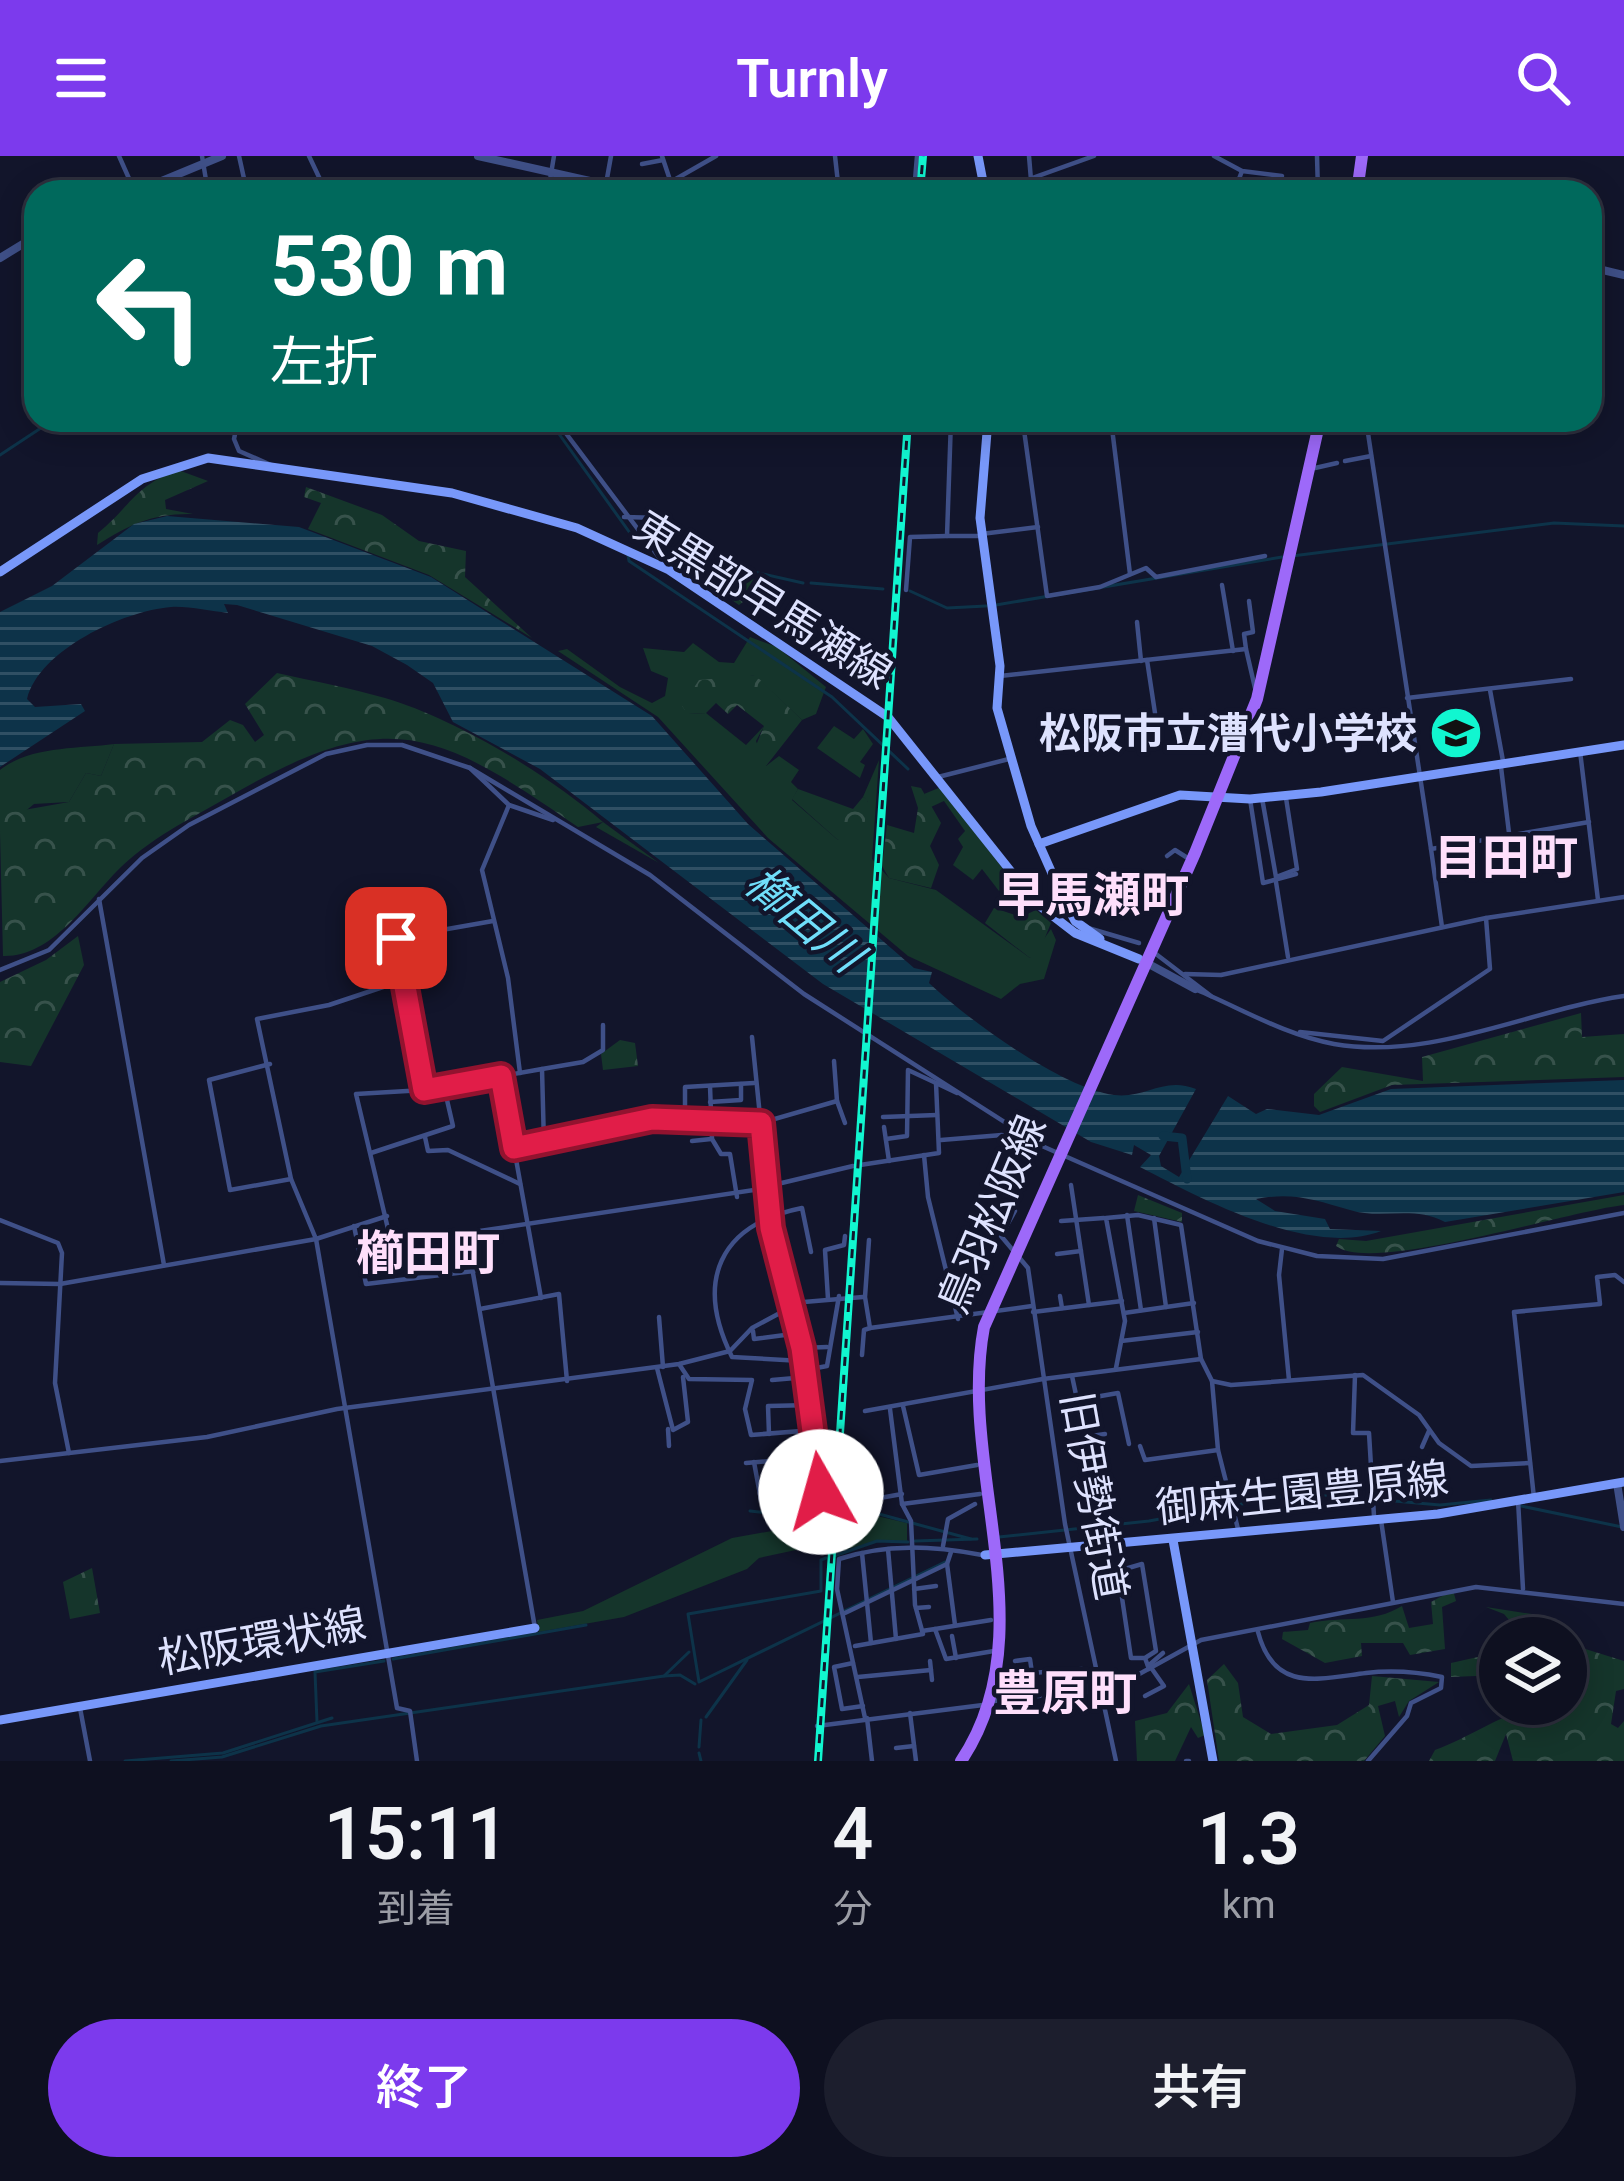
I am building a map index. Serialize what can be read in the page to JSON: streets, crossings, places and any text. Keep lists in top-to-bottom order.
{
  "streets": {
    "main road": [
      "東黒部早馬瀬線",
      "鳥羽松阪線",
      "御麻生園豊原線",
      "松阪環状線"
    ],
    "street": ["旧伊勢街道"]
  },
  "crossings": [
    ["東黒部早馬瀬線", "鳥羽松阪線"],
    ["鳥羽松阪線", "御麻生園豊原線"],
    ["鳥羽松阪線", "旧伊勢街道"],
    ["御麻生園豊原線", "旧伊勢街道"]
  ],
  "districts": [
    "目田町",
    "早馬瀬町",
    "櫛田町",
    "豊原町"
  ],
  "water": ["櫛田川"],
  "places": {
    "school or university": ["松阪市立漕代小学校"]
  },
  "page": {
    "header": "Turnly",
    "turn": ["530 m", "左折"],
    "eta": [
      "15:11",
      "到着",
      "4",
      "分",
      "1.3",
      "km"
    ],
    "buttons": ["終了", "共有"]
  }
}
